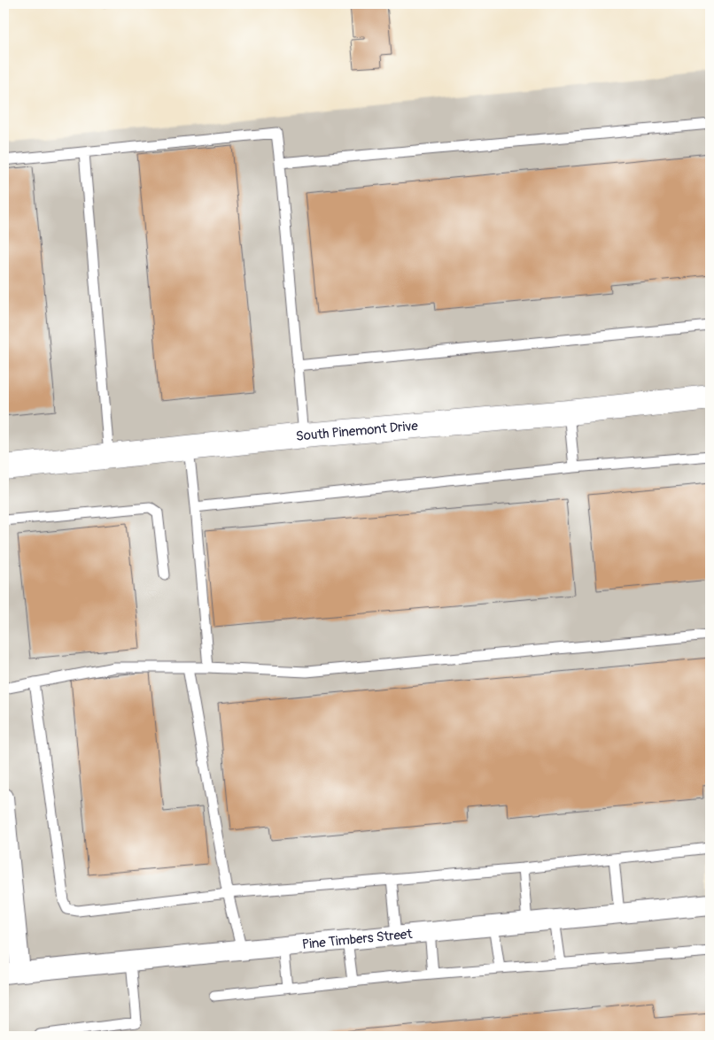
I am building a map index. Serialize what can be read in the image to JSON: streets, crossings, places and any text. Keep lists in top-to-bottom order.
{
  "streets": {
    "street": ["South Pinemont Drive", "Pine Timbers Street"]
  }
}
